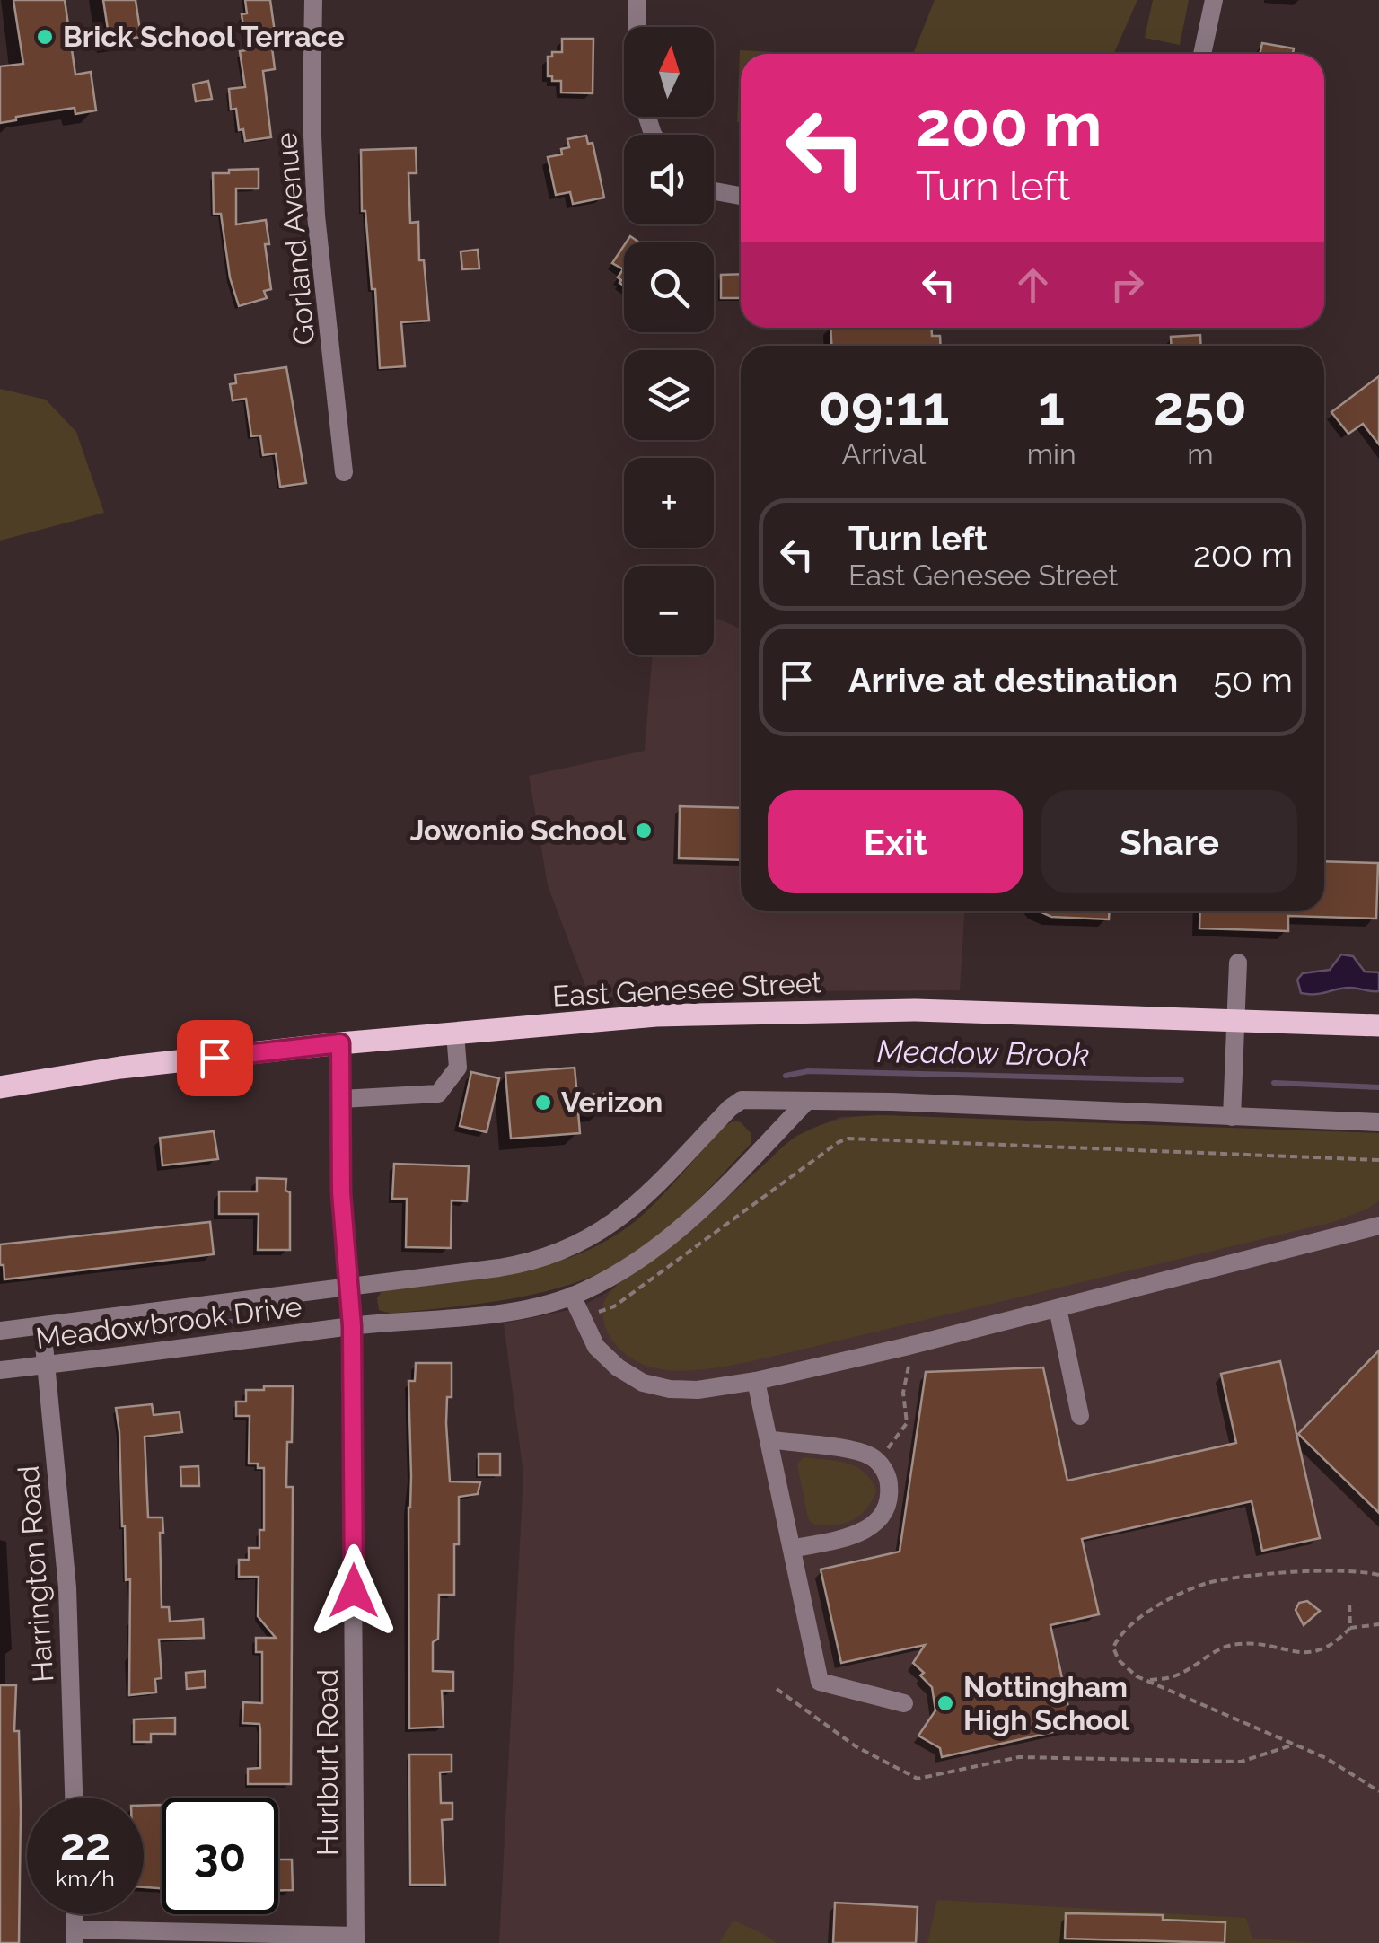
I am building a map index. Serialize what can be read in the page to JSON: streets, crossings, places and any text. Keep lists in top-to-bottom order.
{
  "streets": {
    "main road": ["East Genesee Street"],
    "street": [
      "Gorland Avenue",
      "Meadowbrook Drive",
      "Harrington Road",
      "Hurlburt Road"
    ]
  },
  "crossings": [
    ["East Genesee Street", "Hurlburt Road"],
    ["Meadowbrook Drive", "Harrington Road"],
    ["Meadowbrook Drive", "Hurlburt Road"]
  ],
  "water": ["Meadow Brook"],
  "places": [
    "Brick School Terrace",
    "Jowonio School",
    "Verizon",
    "Nottingham High School"
  ],
  "north": "top",
  "page": {
    "map_buttons": ["+", "−"],
    "turn": ["200 m", "Turn left"],
    "eta": [
      "09:11",
      "Arrival",
      "1",
      "min",
      "250",
      "m"
    ],
    "list": [
      {
        "name": "Turn left",
        "note": "East Genesee Street",
        "value": "200 m"
      },
      {
        "name": "Arrive at destination",
        "value": "50 m"
      }
    ],
    "buttons": ["Exit", "Share"],
    "speed": "22 km/h",
    "limit": "30"
  }
}
